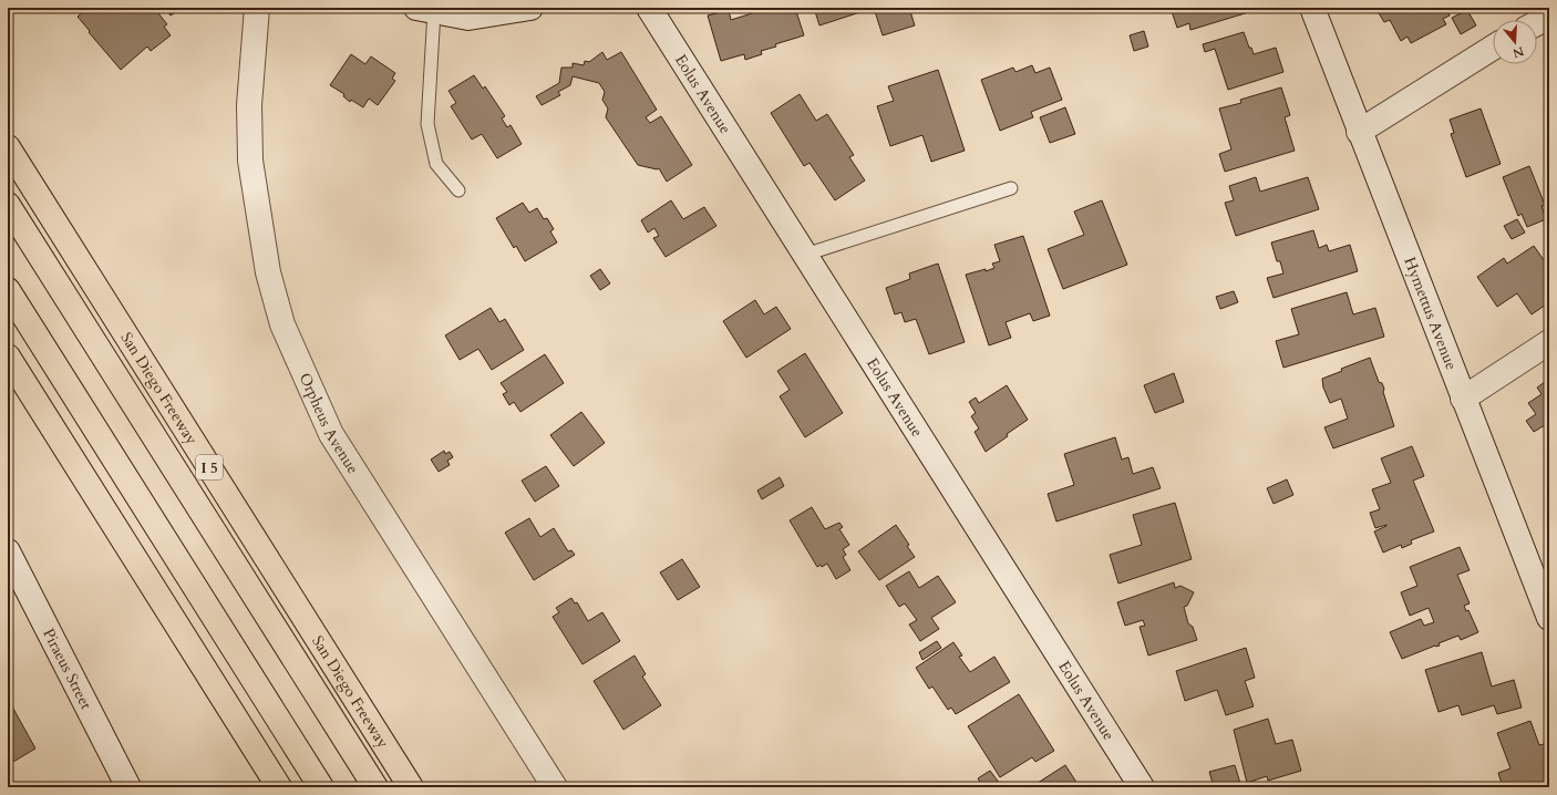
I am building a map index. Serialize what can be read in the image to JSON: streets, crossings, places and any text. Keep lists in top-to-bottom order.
{
  "streets": {
    "highway": ["San Diego Freeway", "I 5"],
    "street": [
      "Eolus Avenue",
      "Hymettus Avenue",
      "Orpheus Avenue",
      "Piraeus Street"
    ]
  },
  "north": "bottom"
}
